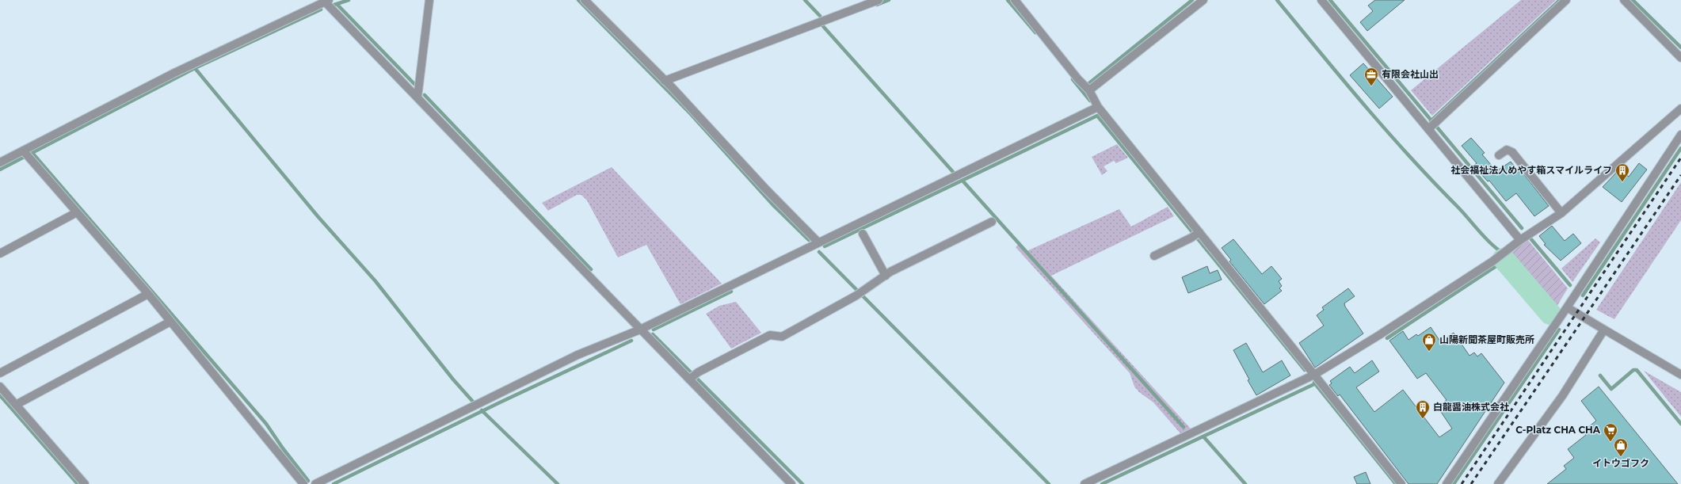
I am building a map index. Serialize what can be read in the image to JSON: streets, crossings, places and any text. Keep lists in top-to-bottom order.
{
  "places": {
    "office": ["有限会社山出"],
    "building": ["社会福祉法人めやす箱スマイルライフ", "白龍醤油株式会社"],
    "shop": ["山陽新聞茶屋町販売所", "イトウゴフク"],
    "supermarket": ["C-Platz CHA CHA"]
  }
}
